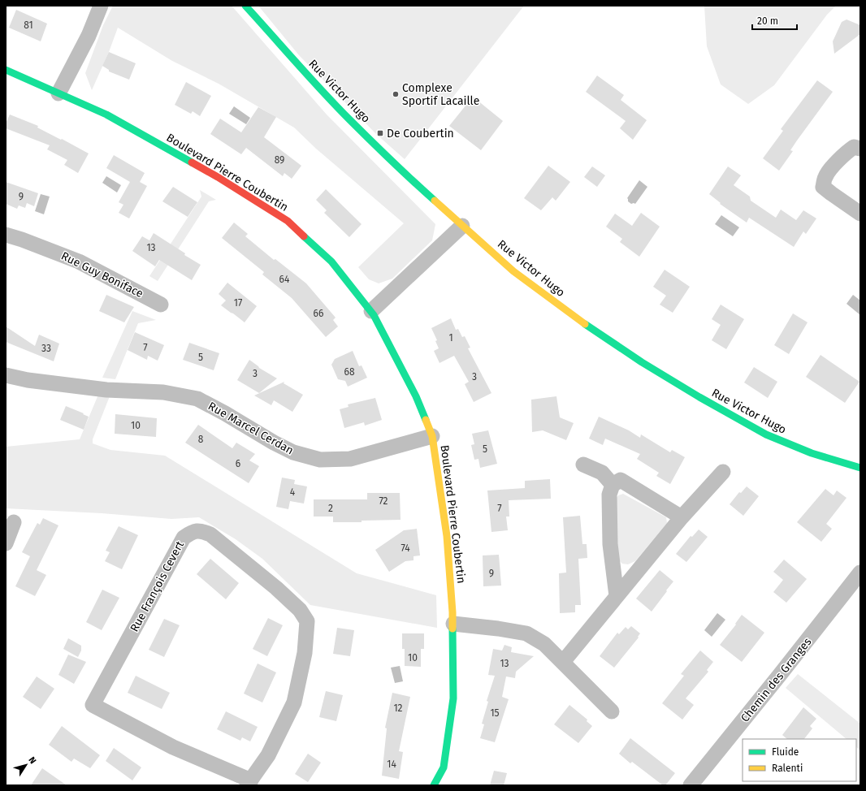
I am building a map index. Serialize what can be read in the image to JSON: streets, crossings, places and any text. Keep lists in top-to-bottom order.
{
  "streets": {
    "street": [
      "Rue Victor Hugo",
      "Boulevard Pierre Coubertin",
      "Rue Guy Boniface",
      "Rue Marcel Cerdan",
      "Rue François Cevert",
      "Chemin des Granges"
    ]
  },
  "crossings": [
    ["Boulevard Pierre Coubertin", "Rue Marcel Cerdan"]
  ],
  "places": {
    "other": ["Complexe Sportif Lacaille"],
    "transit": ["De Coubertin"]
  },
  "house_numbers": [
    "81",
    "89",
    "9",
    "13",
    "64",
    "17",
    "66",
    "1",
    "7",
    "33",
    "5",
    "68",
    "3",
    "3",
    "10",
    "8",
    "5",
    "6",
    "4",
    "72",
    "2",
    "7",
    "74",
    "9",
    "10",
    "13",
    "12",
    "15",
    "14"
  ],
  "legend": ["Fluide", "Ralenti"],
  "scale_bar": "20 m",
  "north": "top right"
}
